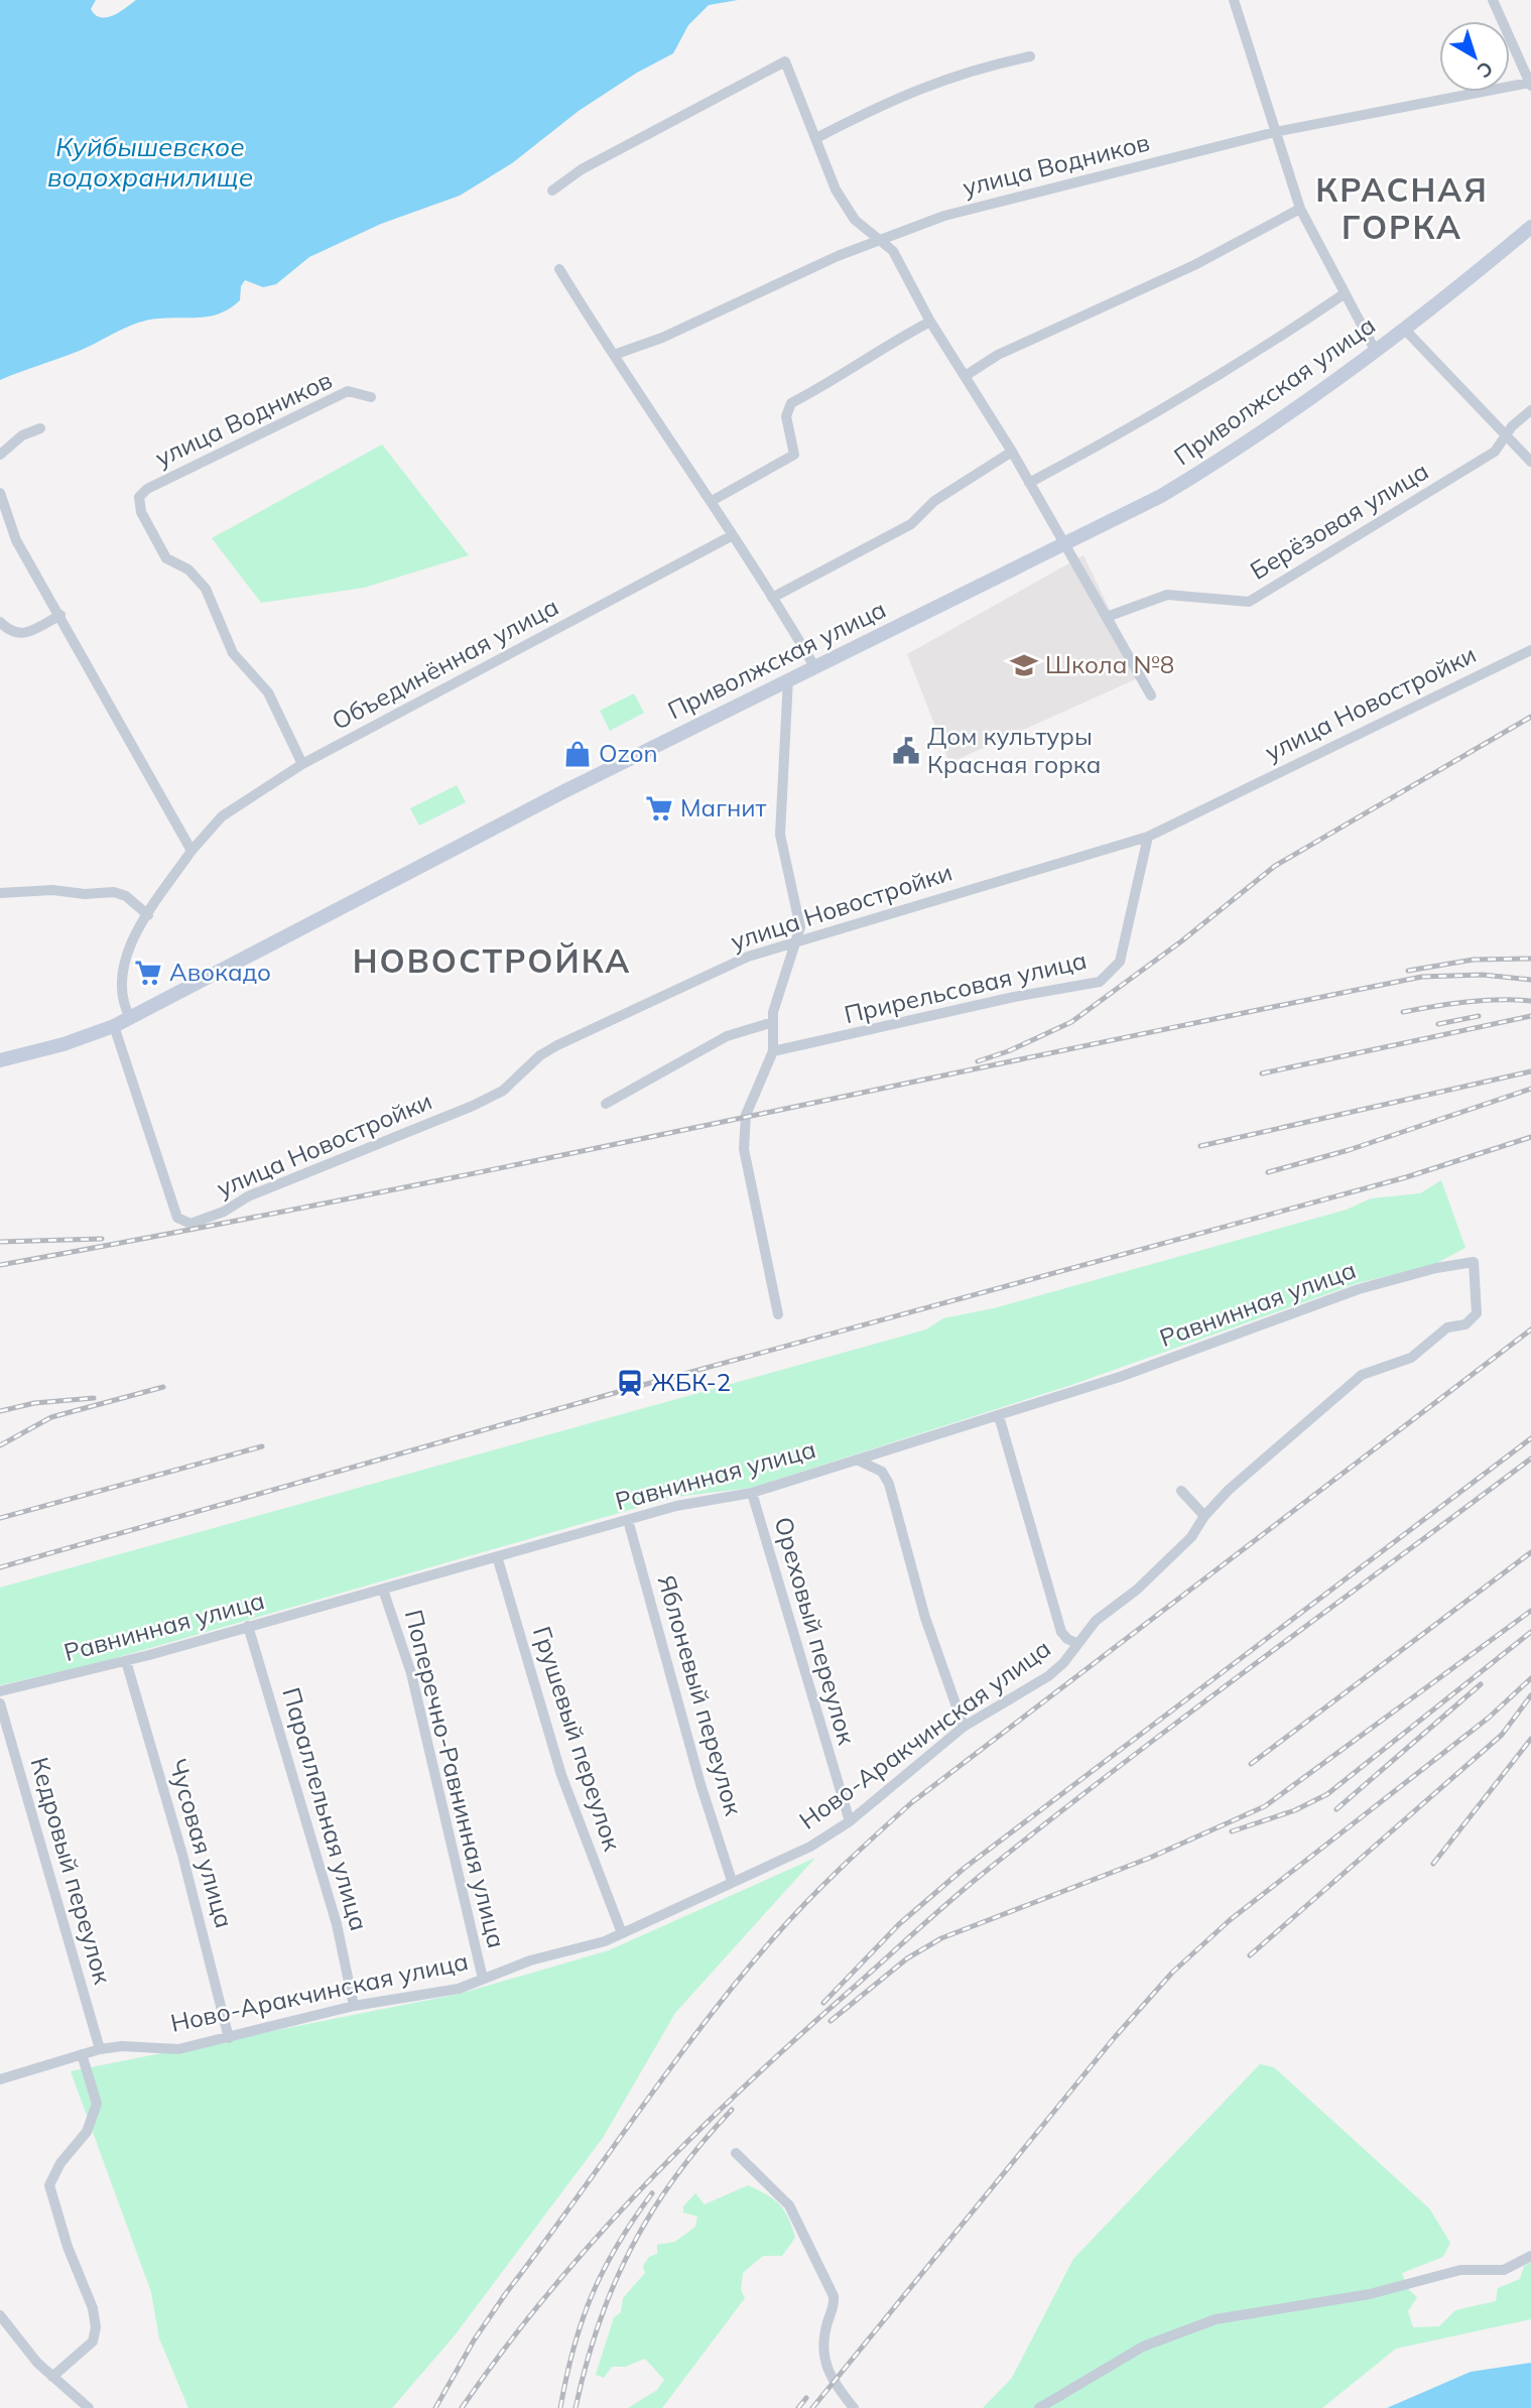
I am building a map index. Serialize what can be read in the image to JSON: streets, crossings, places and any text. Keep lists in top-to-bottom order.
{
  "streets": {
    "main road": ["Приволжская улица"],
    "street": [
      "улица Водников",
      "Берёзовая улица",
      "Объединённая улица",
      "улица Новостройки",
      "Прирельсовая улица",
      "Равнинная улица",
      "Ореховый переулок",
      "Яблоневый переулок",
      "Ново-Аракчинская улица",
      "Грушевый переулок",
      "Поперечно-Равнинная улица",
      "Параллельная улица",
      "Чусовая улица",
      "Кедровый переулок"
    ]
  },
  "crossings": [
    ["улица Водников", "Объединённая улица"],
    ["Приволжская улица", "Объединённая улица"],
    ["Приволжская улица", "улица Новостройки"],
    ["улица Новостройки", "Прирельсовая улица"],
    ["Равнинная улица", "Ореховый переулок"],
    ["Равнинная улица", "Яблоневый переулок"],
    ["Равнинная улица", "Ново-Аракчинская улица"],
    ["Равнинная улица", "Грушевый переулок"],
    ["Равнинная улица", "Поперечно-Равнинная улица"],
    ["Равнинная улица", "Параллельная улица"],
    ["Равнинная улица", "Чусовая улица"],
    ["Ореховый переулок", "Ново-Аракчинская улица"],
    ["Яблоневый переулок", "Ново-Аракчинская улица"],
    ["Ново-Аракчинская улица", "Грушевый переулок"],
    ["Ново-Аракчинская улица", "Поперечно-Равнинная улица"],
    ["Ново-Аракчинская улица", "Параллельная улица"],
    ["Ново-Аракчинская улица", "Чусовая улица"],
    ["Ново-Аракчинская улица", "Кедровый переулок"]
  ],
  "districts": ["КРАСНАЯ ГОРКА", "НОВОСТРОЙКА"],
  "water": ["Куйбышевское водохранилище"],
  "places": {
    "school or university": ["Школа №8"],
    "public building": ["Дом культуры Красная горка"],
    "shop": ["Ozon"],
    "supermarket": ["Магнит", "Авокадо"],
    "station": ["ЖБК-2"]
  },
  "north": "bottom right"
}
